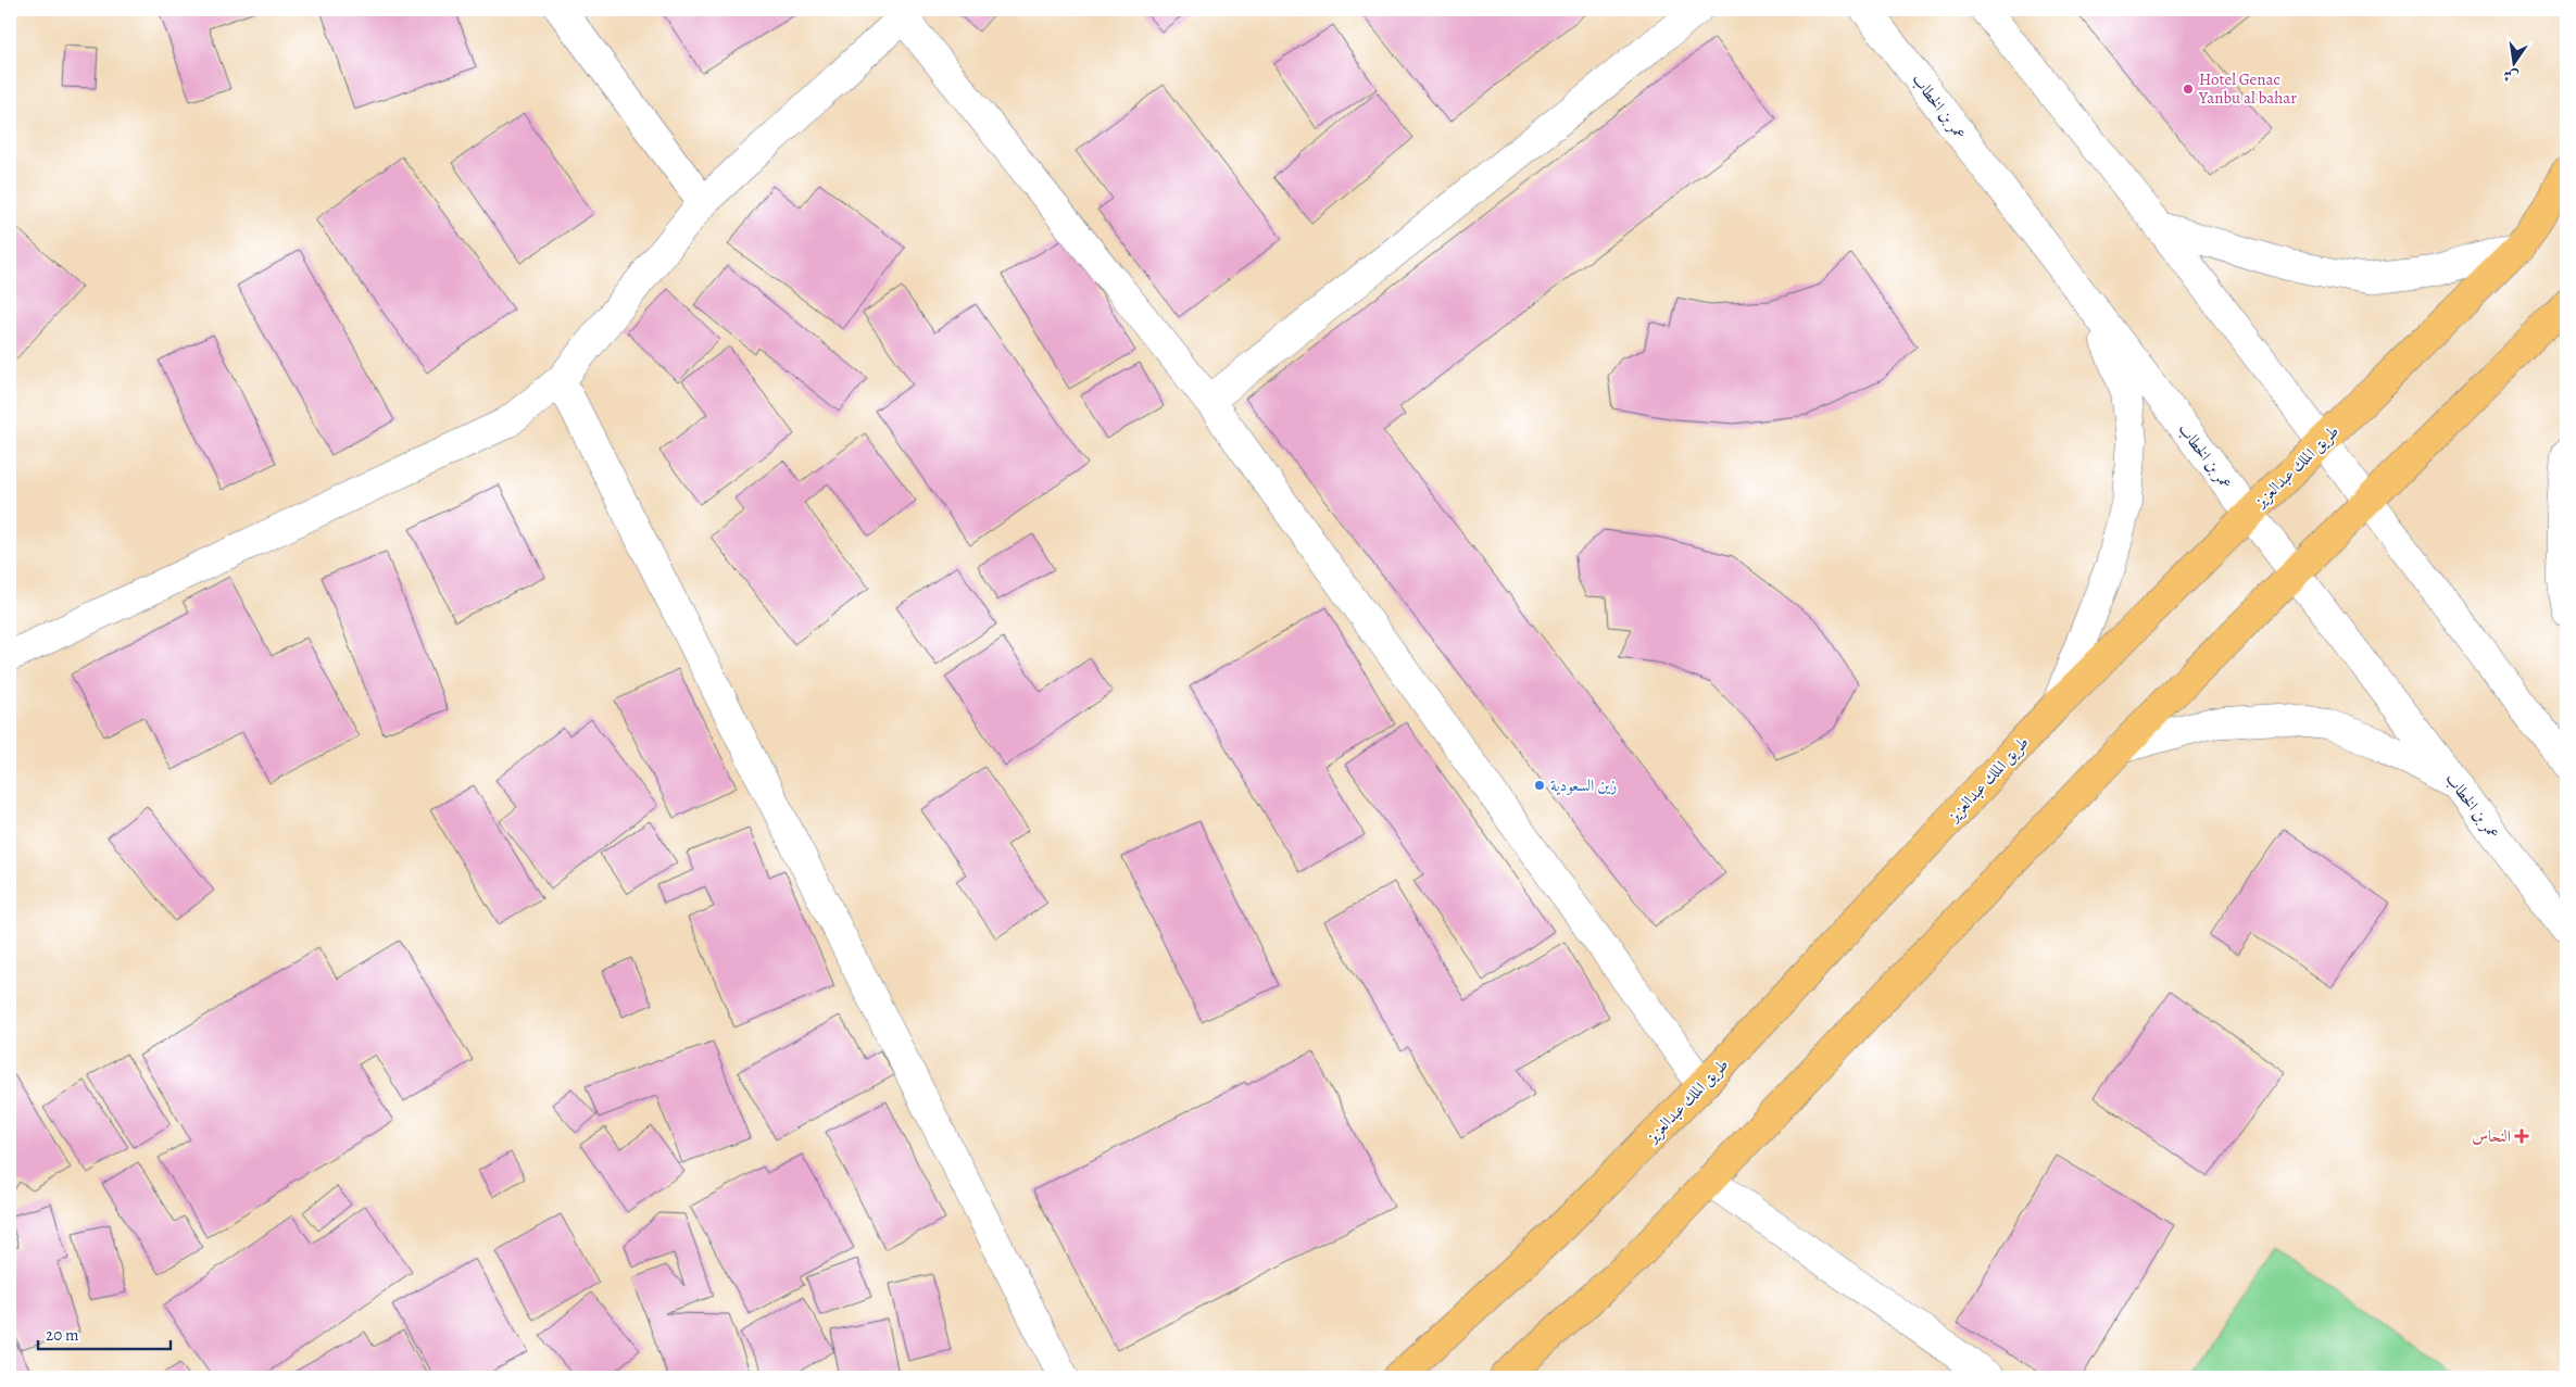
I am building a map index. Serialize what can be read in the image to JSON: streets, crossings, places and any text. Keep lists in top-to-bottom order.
{
  "streets": {
    "main road": ["طريق الملك عبدالعزيز"],
    "street": ["عمر بن الخطاب"]
  },
  "crossings": [
    ["عمر بن الخطاب", "طريق الملك عبدالعزيز"]
  ],
  "places": {
    "other": ["Hotel Genac Yanbu al bahar", "زين السعودية"],
    "health": ["النحاس"]
  },
  "scale_bar": "20 m",
  "north": "bottom"
}
